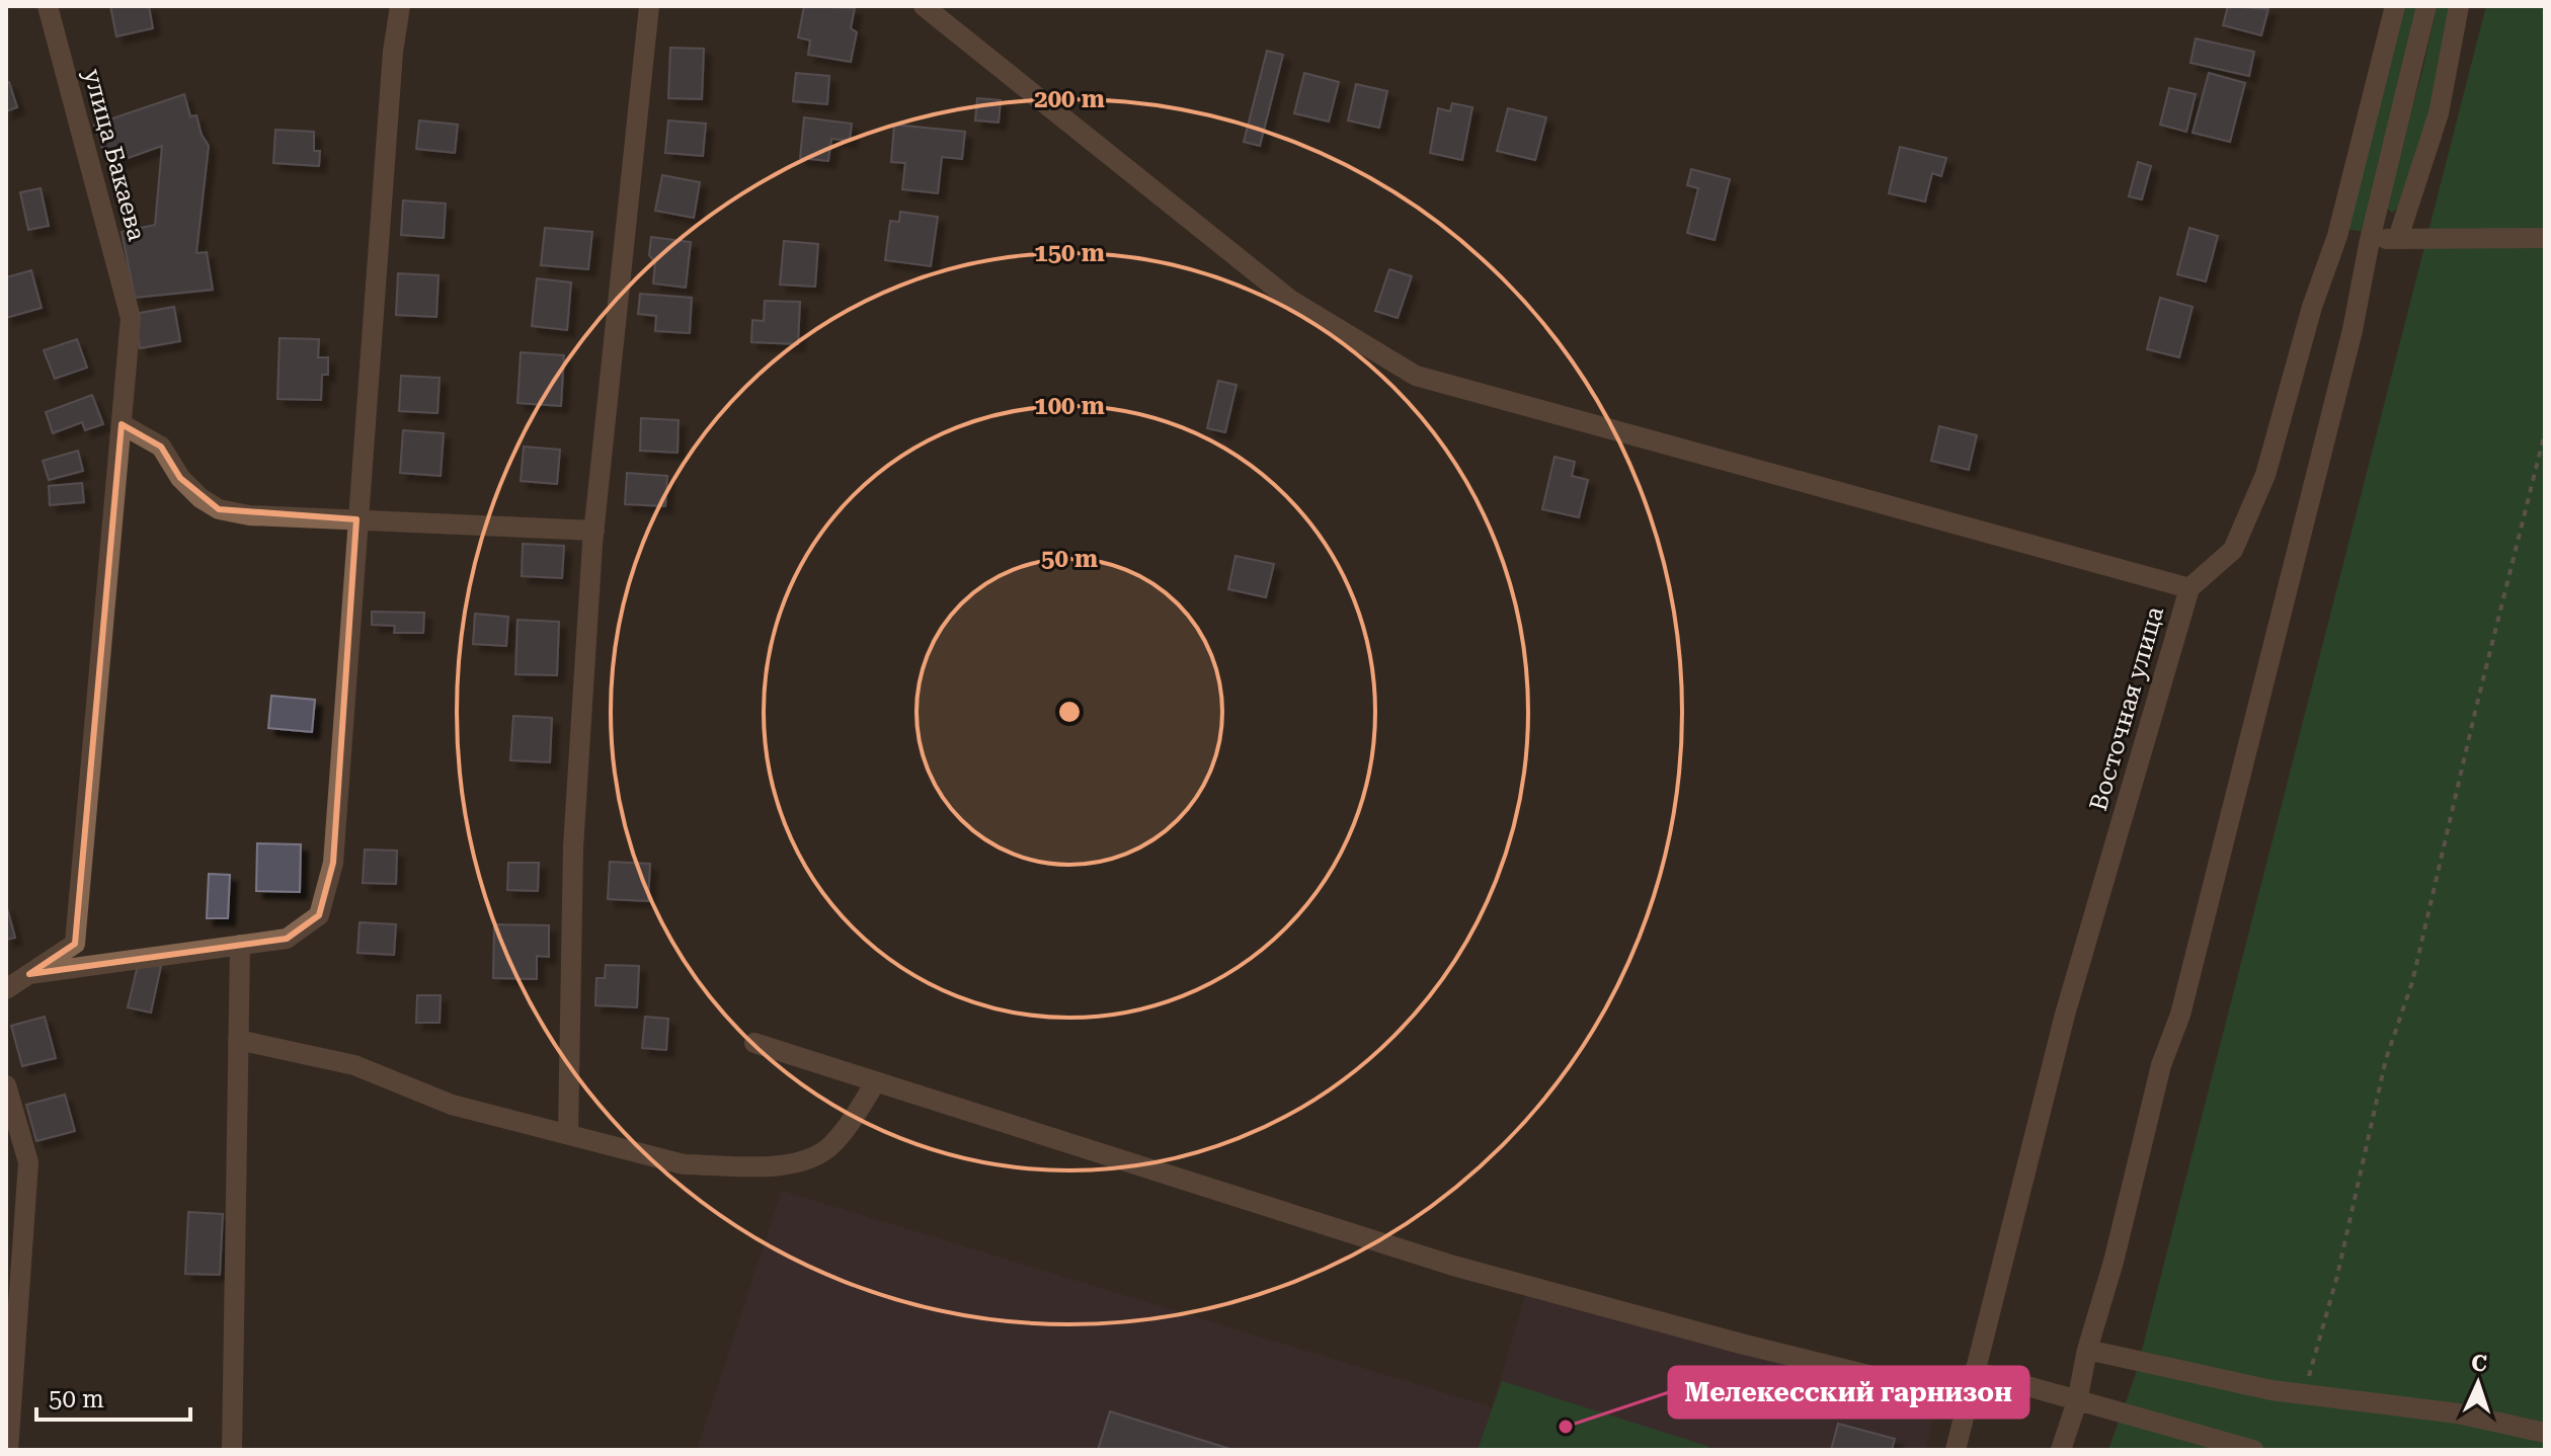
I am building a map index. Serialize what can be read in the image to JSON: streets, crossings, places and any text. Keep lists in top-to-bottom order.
{
  "streets": {
    "street": ["улица Бакаева", "Восточная улица"]
  },
  "places": ["Мелекесский гарнизон"],
  "scale_bar": "50 m",
  "north": "top",
  "rings": [
    "200 m",
    "150 m",
    "100 m",
    "50 m"
  ]
}
